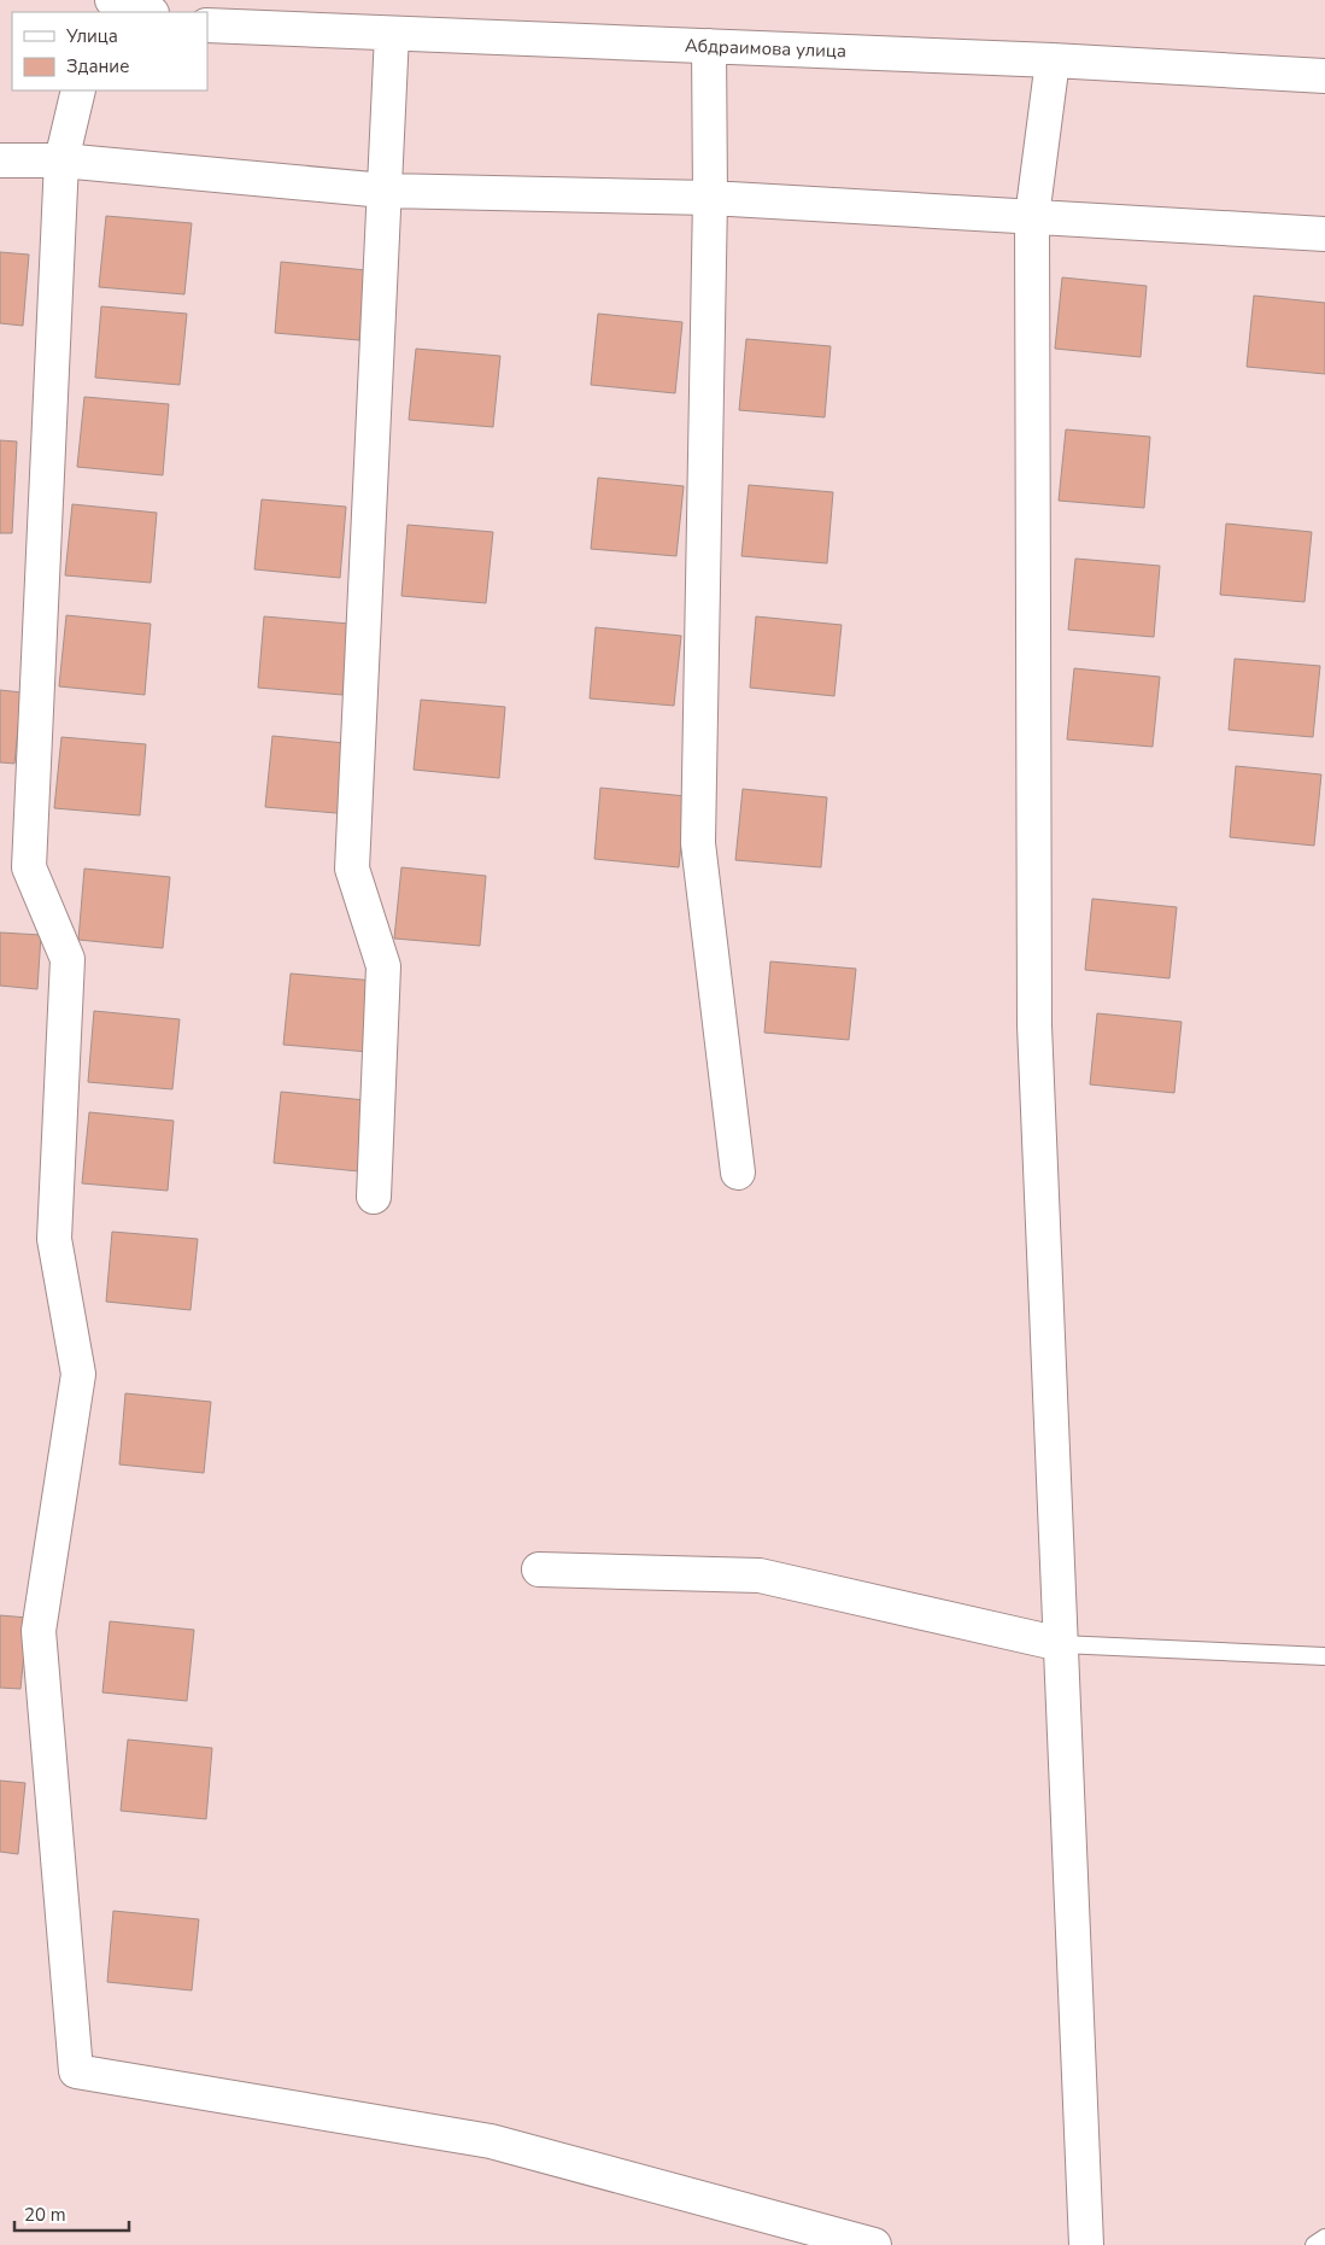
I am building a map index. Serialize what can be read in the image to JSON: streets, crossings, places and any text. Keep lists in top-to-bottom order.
{
  "streets": {
    "street": ["Абдраимова улица"]
  },
  "legend": ["Улица", "Здание"],
  "scale_bar": "20 m"
}
